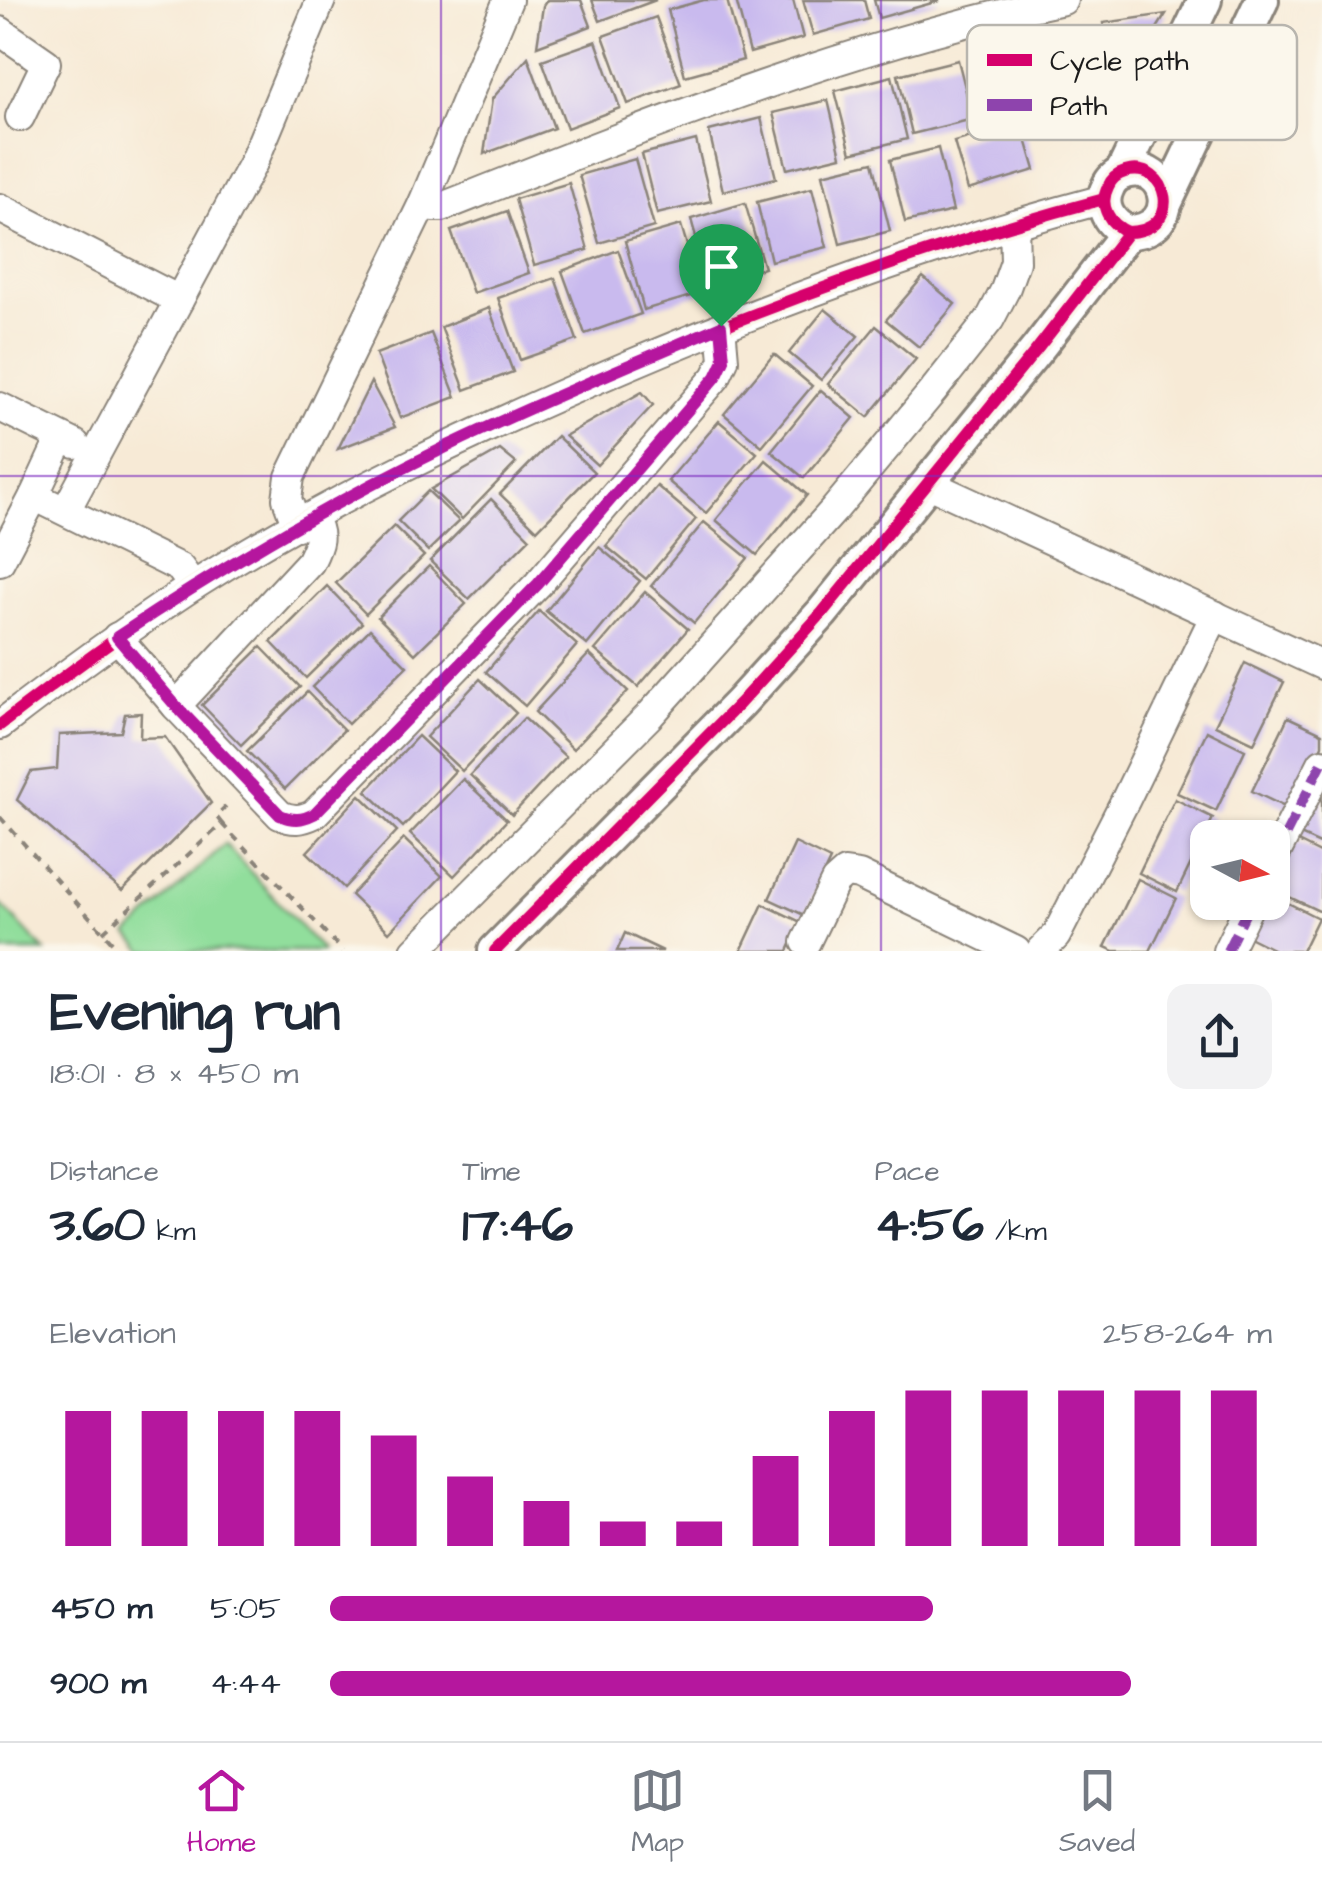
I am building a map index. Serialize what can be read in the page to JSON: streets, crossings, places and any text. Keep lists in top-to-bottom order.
{
  "legend": ["Cycle path", "Path"],
  "north": "right",
  "page": {
    "heading": ["Evening run", "18:01 · 8 × 450 m"],
    "stats": [
      ["Distance", "3.60 km"],
      ["Time", "17:46"],
      ["Pace", "4:56 /km"]
    ],
    "chart": ["Elevation", "258–264 m"],
    "list": [
      {
        "name": "450 m",
        "note": "5:05"
      },
      {
        "name": "900 m",
        "note": "4:44"
      }
    ],
    "tabs": ["Home", "Map", "Saved"]
  }
}
